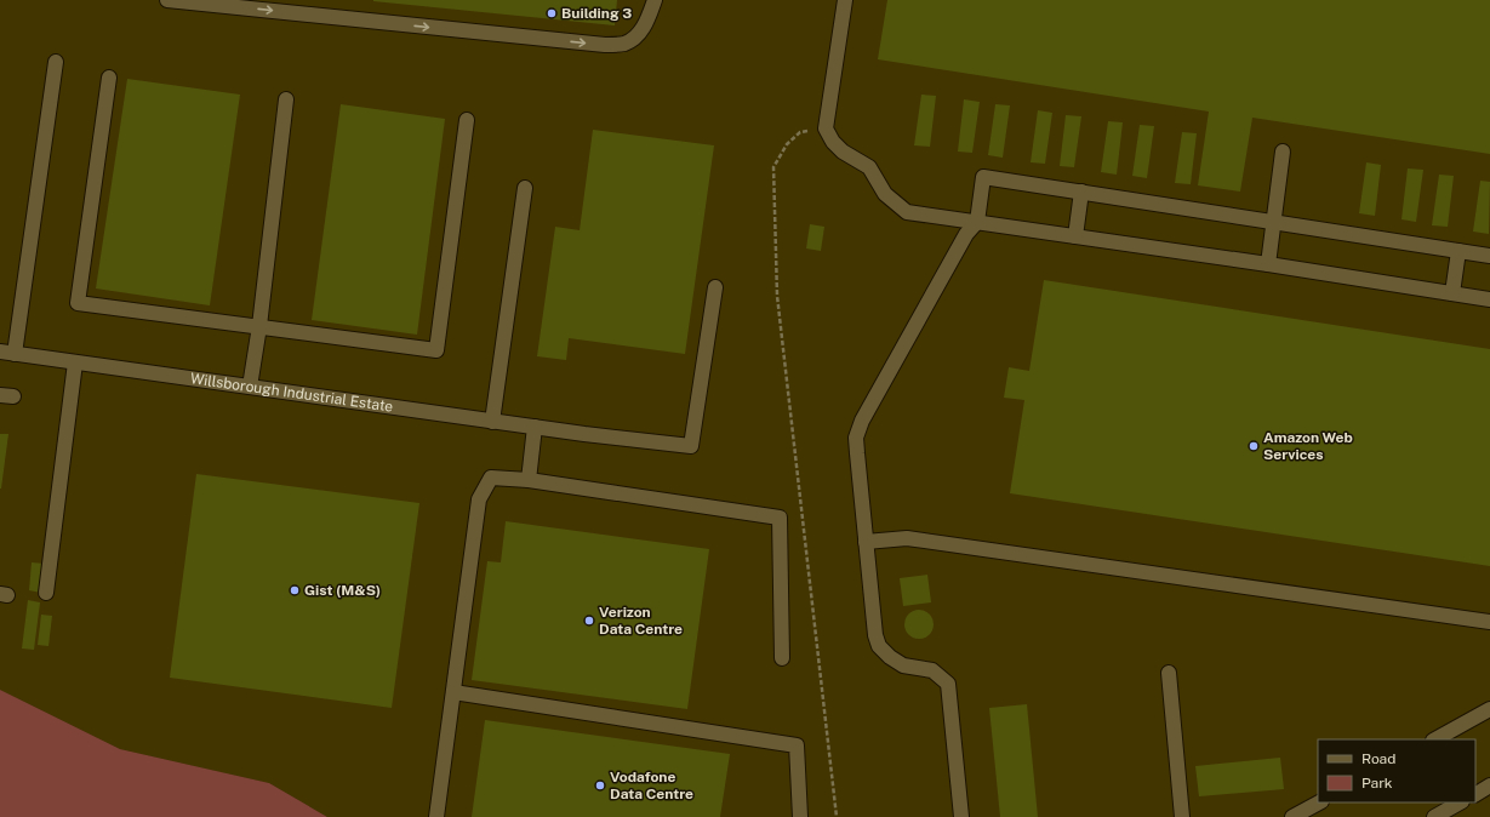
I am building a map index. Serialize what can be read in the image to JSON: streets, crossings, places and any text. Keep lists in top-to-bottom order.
{
  "streets": {
    "street": ["Willsborough Industrial Estate"]
  },
  "places": [
    "Building 3",
    "Amazon Web Services",
    "Gist (M&S)",
    "Verizon Data Centre",
    "Vodafone Data Centre"
  ],
  "legend": ["Road", "Park"]
}
